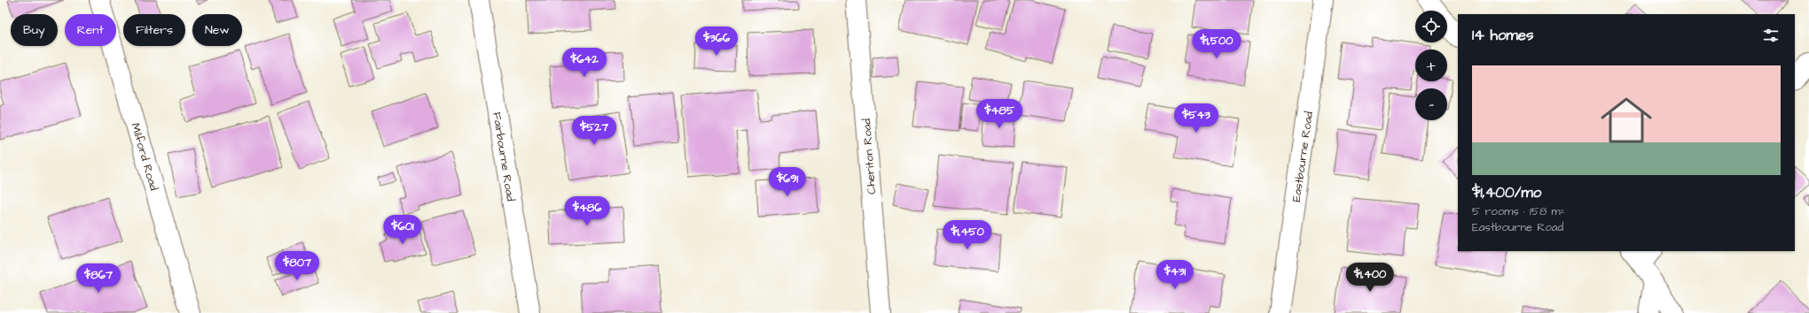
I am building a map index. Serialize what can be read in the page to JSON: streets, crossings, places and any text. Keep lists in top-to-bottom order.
{
  "streets": {
    "street": [
      "Milford Road",
      "Fairbourne Road",
      "Cheriton Road",
      "Eastbourne Road"
    ]
  },
  "page": {
    "map_buttons": ["+", "−"],
    "chip": [
      "Buy",
      "Rent",
      "Filters",
      "New"
    ],
    "heading": "14 homes",
    "price": [
      "$366",
      "$1,500",
      "$642",
      "$485",
      "$543",
      "$527",
      "$691",
      "$486",
      "$601",
      "$1,450",
      "$807",
      "$431",
      "$1,400",
      "$867"
    ],
    "list": [
      {
        "name": "$1,400/mo",
        "note": "5 rooms · 158 m² · Eastbourne Road"
      }
    ]
  }
}
